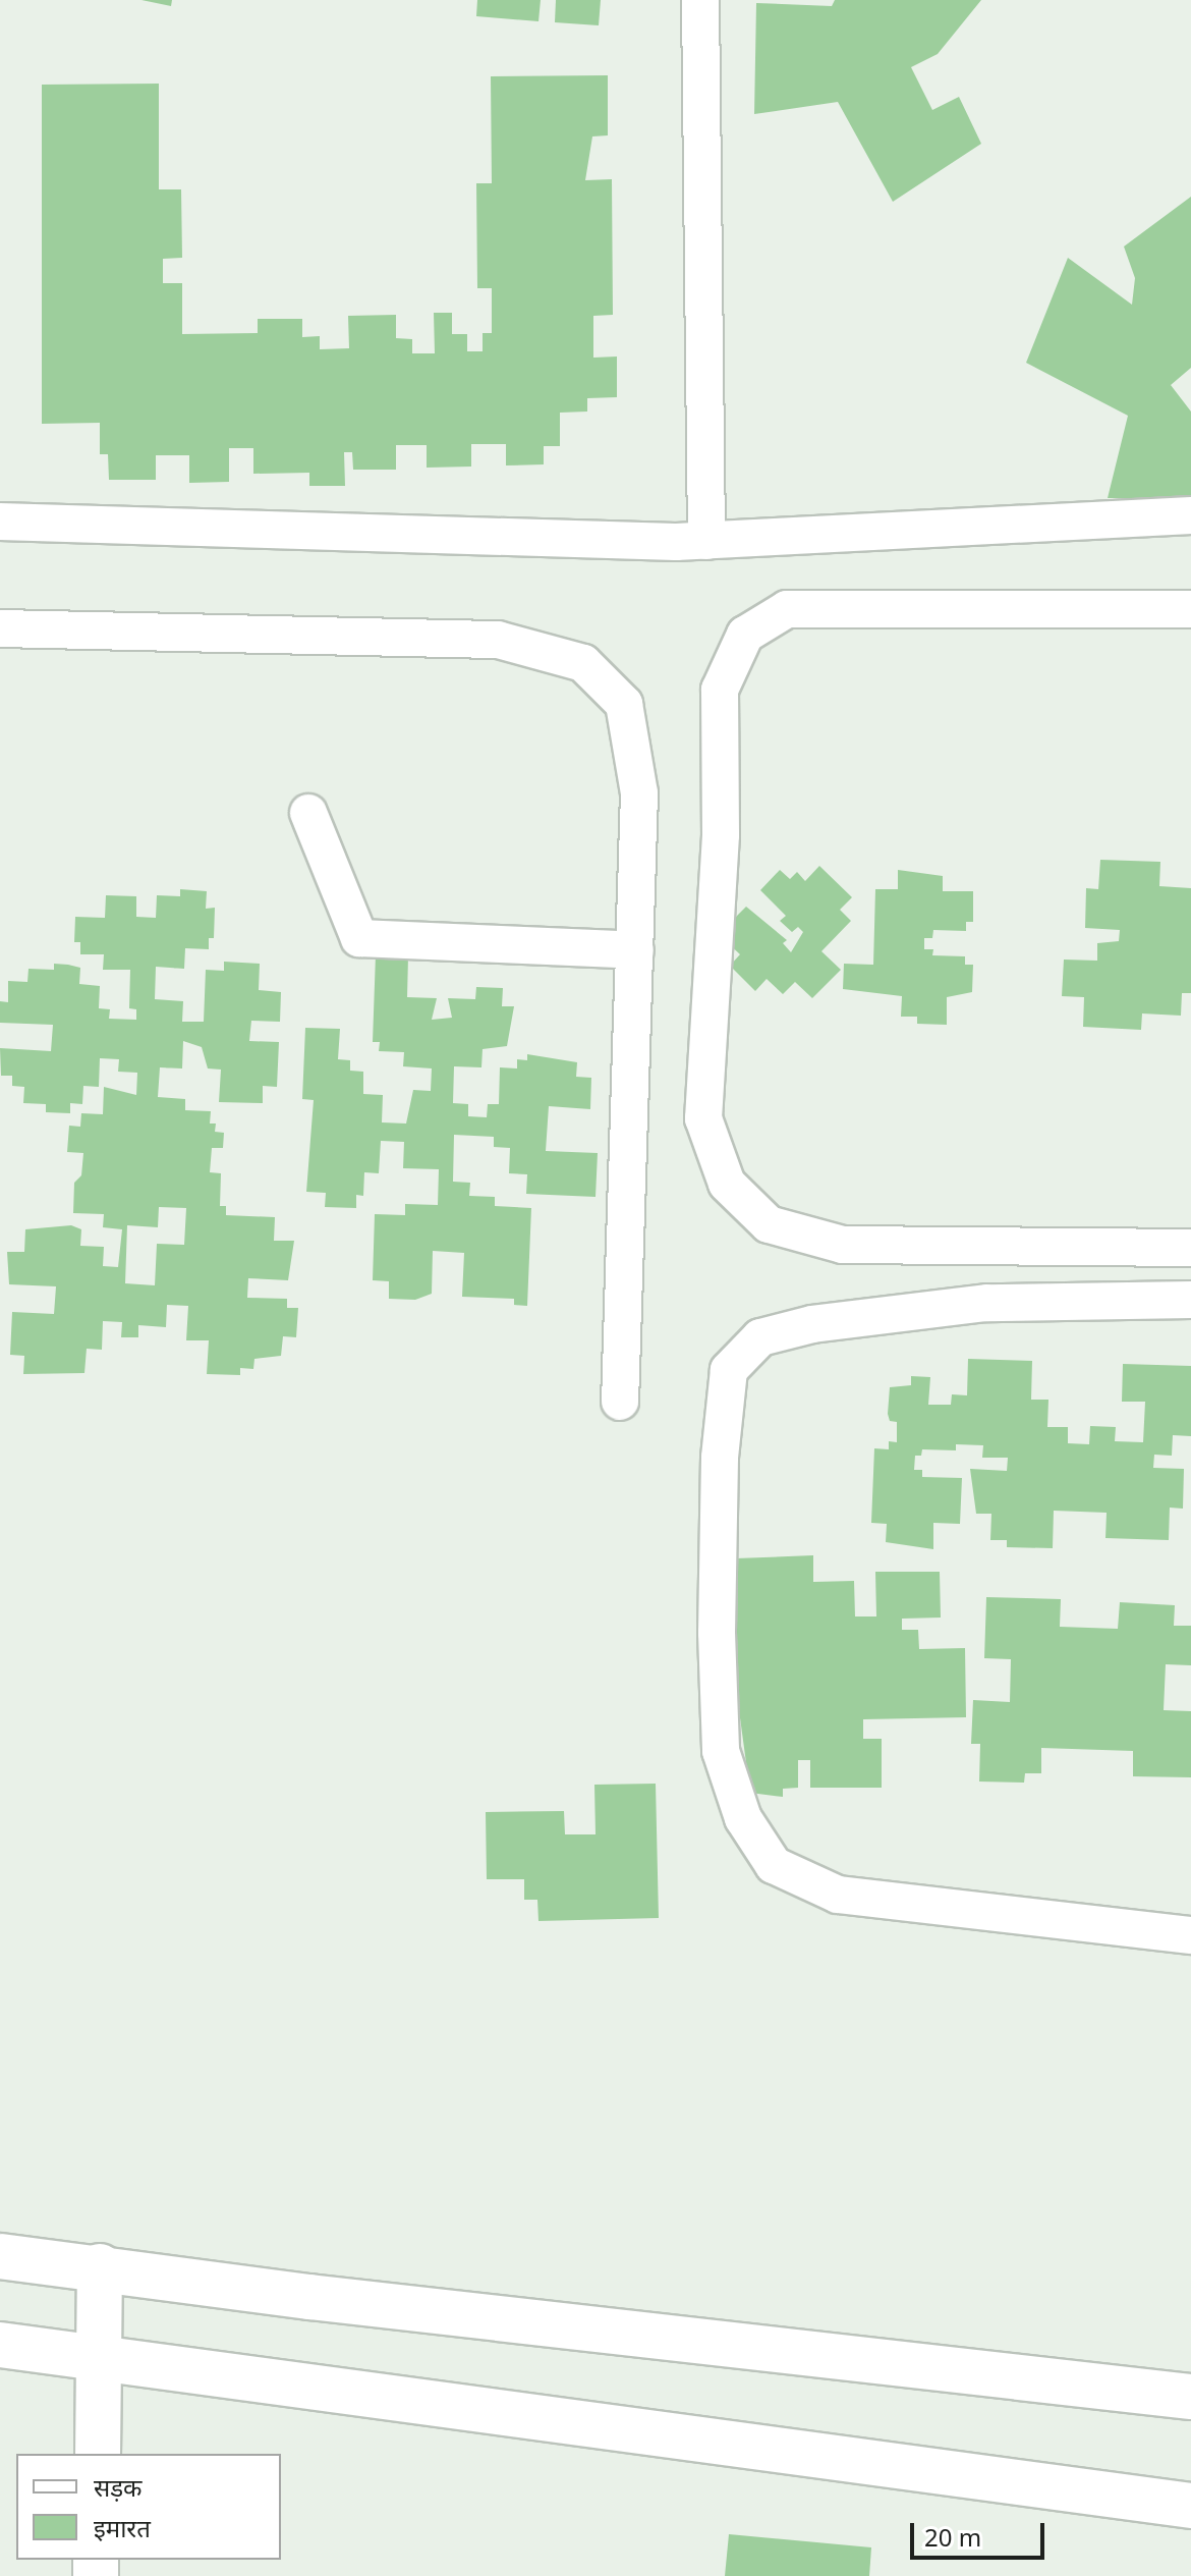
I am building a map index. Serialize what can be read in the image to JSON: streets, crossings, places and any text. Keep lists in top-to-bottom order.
{
  "legend": ["सड़क", "इमारत"],
  "scale_bar": "20 m"
}
